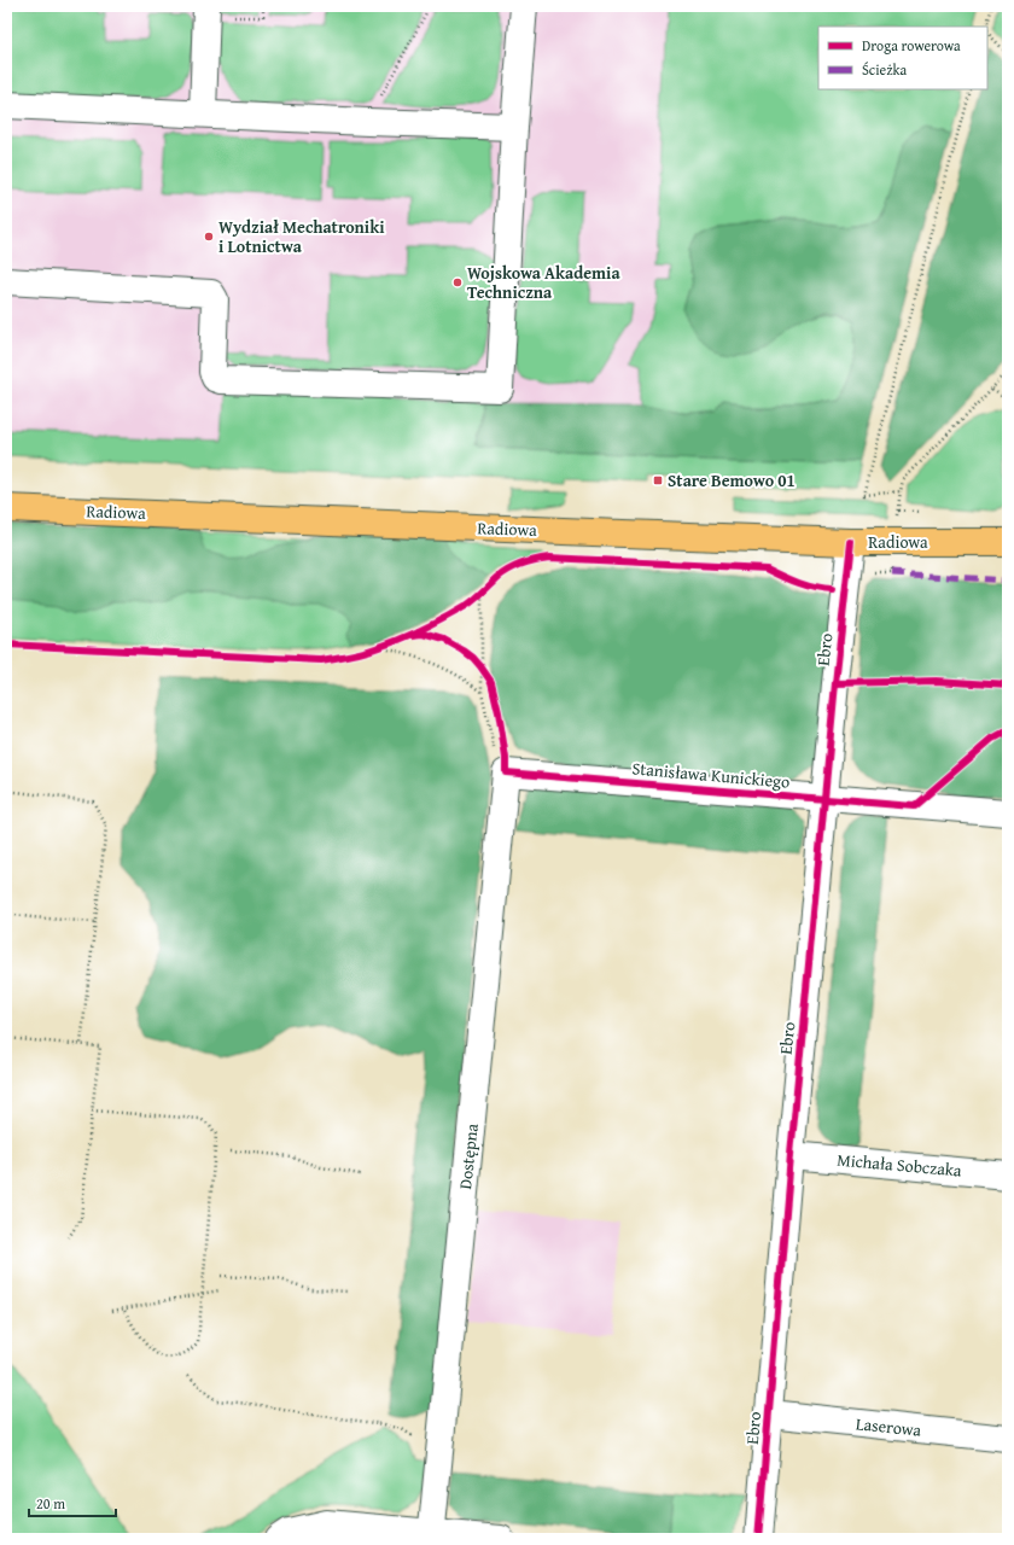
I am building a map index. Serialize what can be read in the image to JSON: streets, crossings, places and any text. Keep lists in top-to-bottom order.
{
  "streets": {
    "main road": ["Radiowa"],
    "street": [
      "Ebro",
      "Stanisława Kunickiego",
      "Dostępna",
      "Michała Sobczaka",
      "Laserowa"
    ]
  },
  "crossings": [
    ["Radiowa", "Ebro"],
    ["Ebro", "Stanisława Kunickiego"],
    ["Ebro", "Michała Sobczaka"],
    ["Ebro", "Laserowa"],
    ["Stanisława Kunickiego", "Dostępna"]
  ],
  "places": {
    "other": ["Wydział Mechatroniki i Lotnictwa", "Wojskowa Akademia Techniczna"],
    "transit": ["Stare Bemowo 01"]
  },
  "legend": ["Droga rowerowa", "Ścieżka"],
  "scale_bar": "20 m"
}
